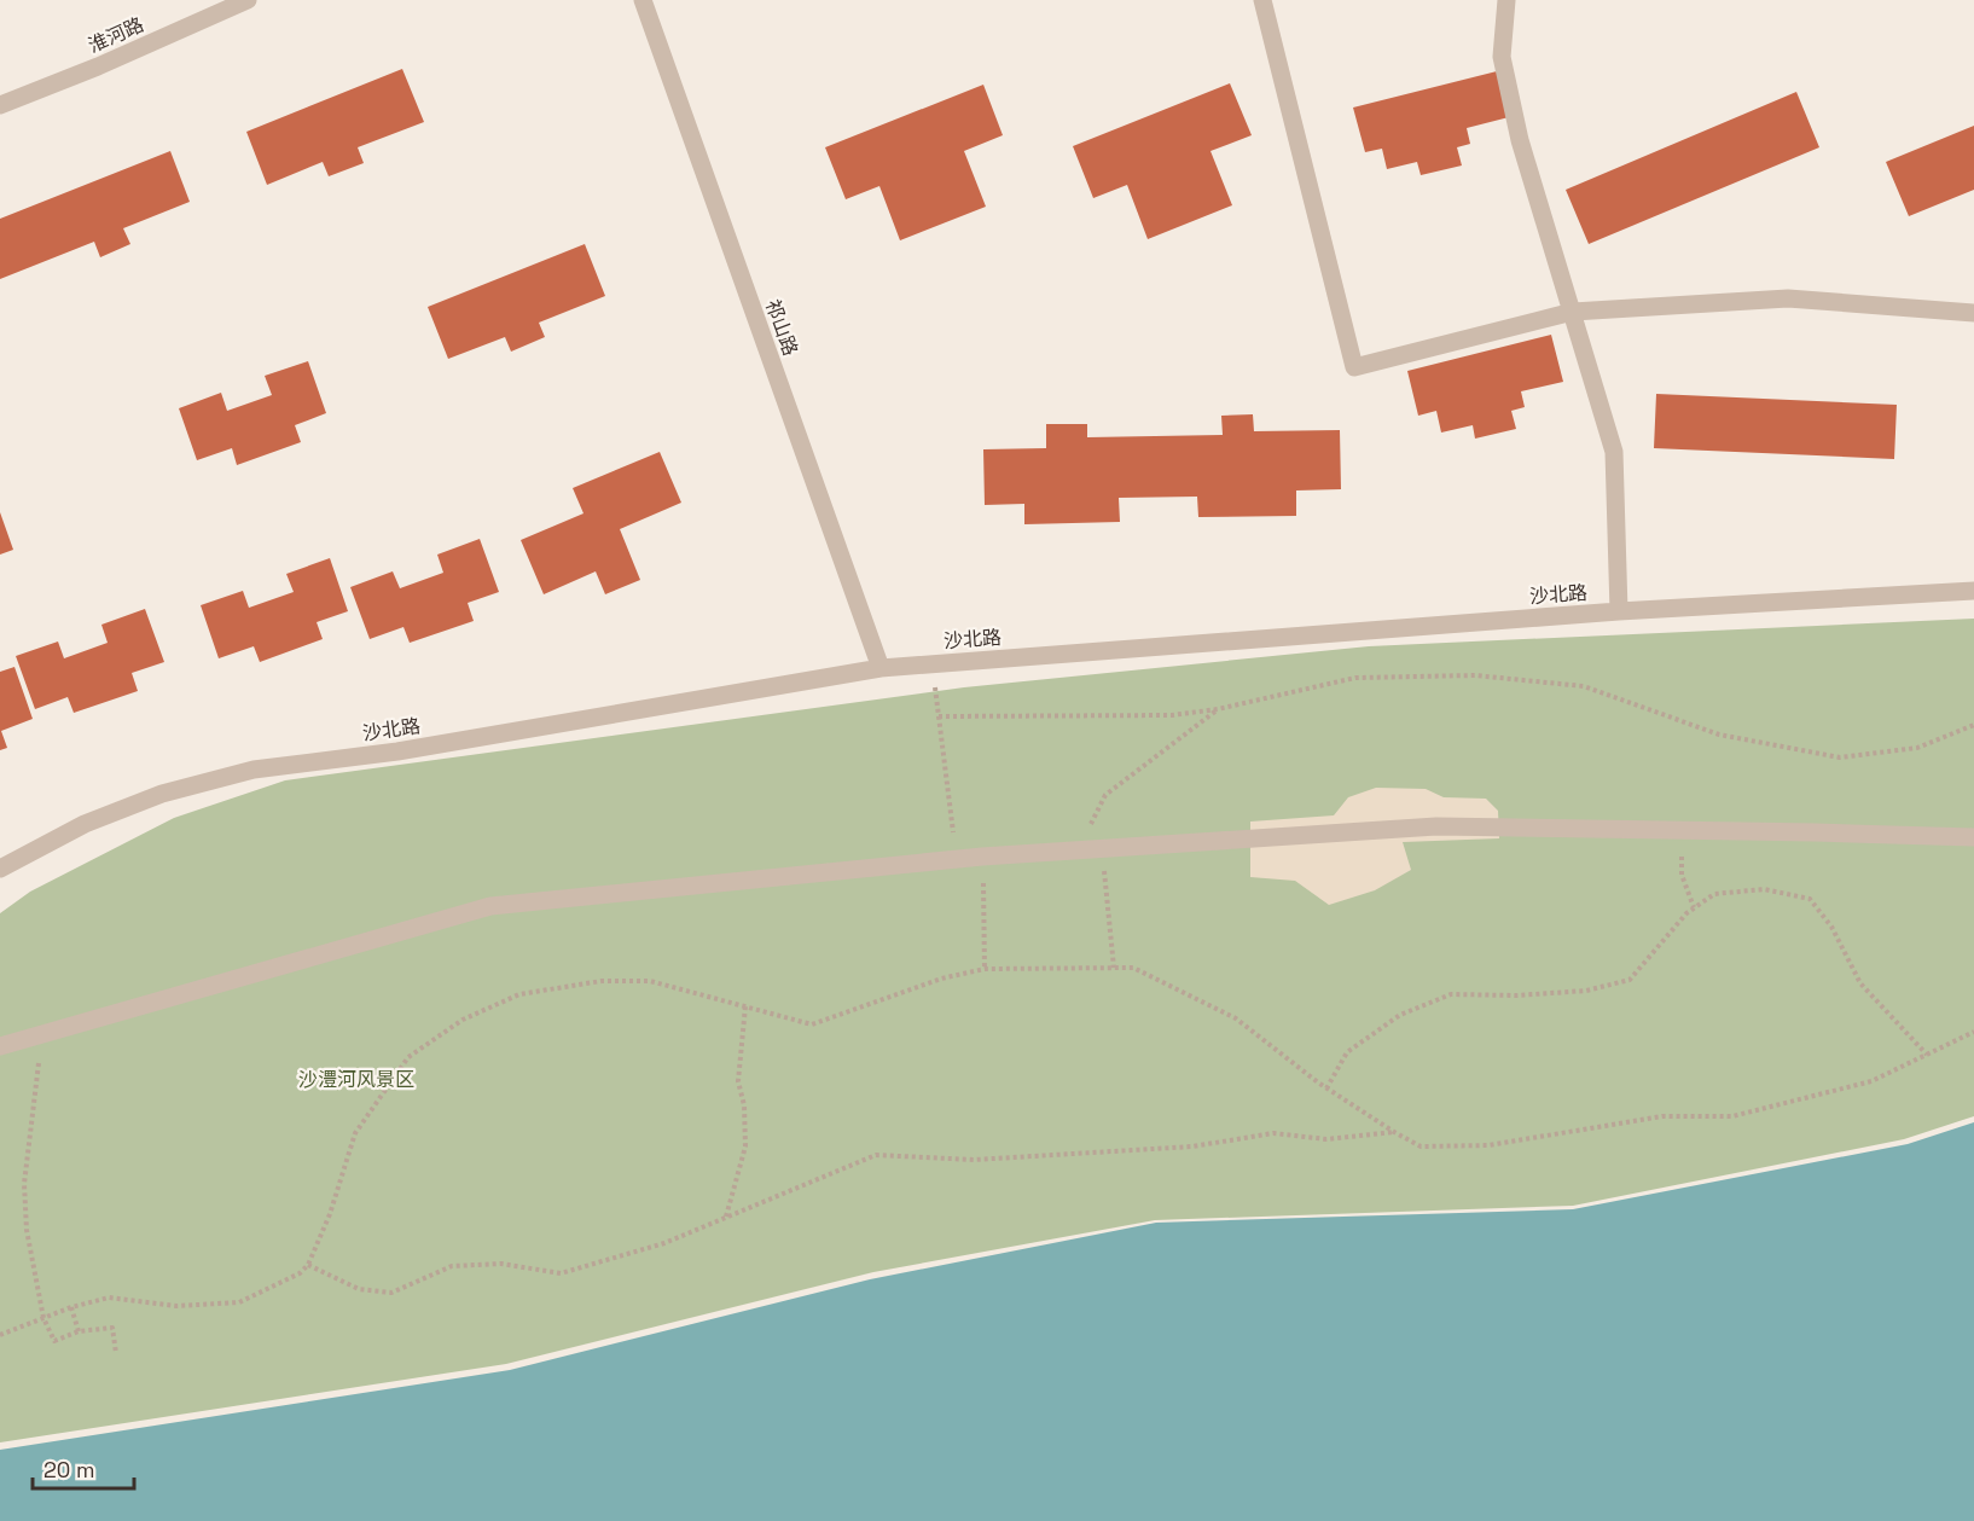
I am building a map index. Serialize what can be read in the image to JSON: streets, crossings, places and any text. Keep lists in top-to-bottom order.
{
  "streets": {
    "street": ["淮河路", "祁山路", "沙北路"]
  },
  "crossings": [
    ["祁山路", "沙北路"]
  ],
  "parks": ["沙澧河风景区"],
  "scale_bar": "20 m"
}
